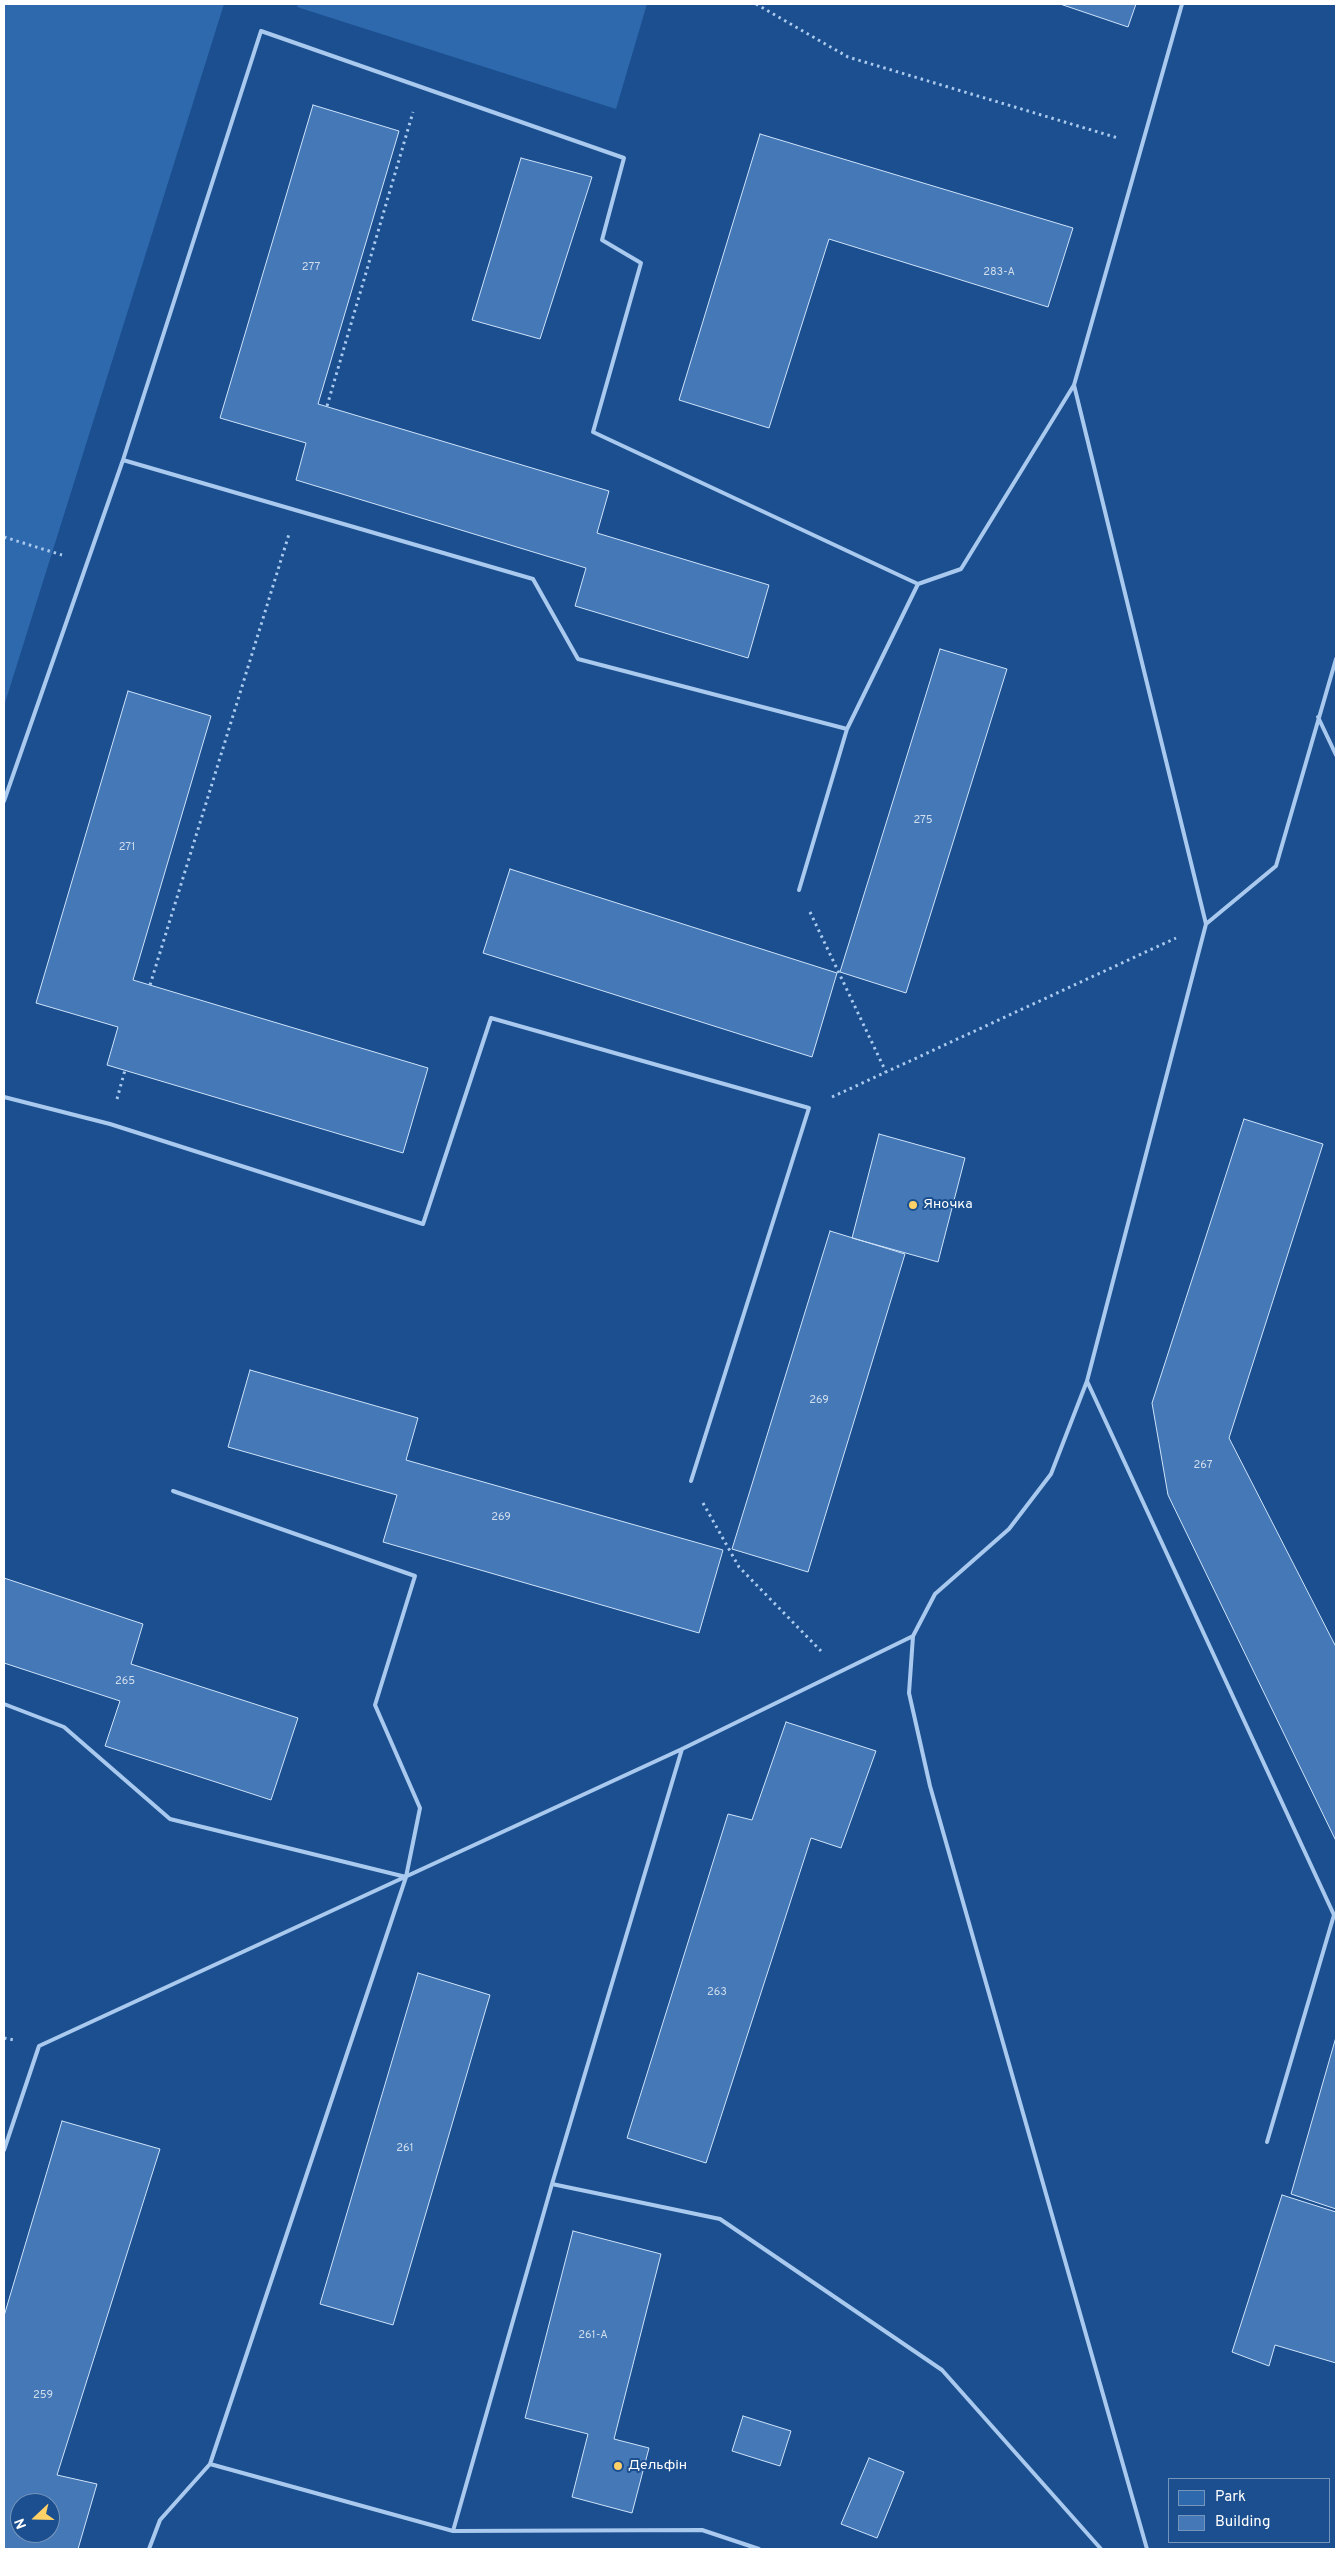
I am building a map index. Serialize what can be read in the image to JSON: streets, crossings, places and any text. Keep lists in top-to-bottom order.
{
  "places": ["Яночка", "Дельфін"],
  "house_numbers": [
    "277",
    "283-А",
    "275",
    "271",
    "269",
    "267",
    "269",
    "265",
    "263",
    "261",
    "261-А",
    "259"
  ],
  "legend": ["Park", "Building"],
  "north": "left"
}
